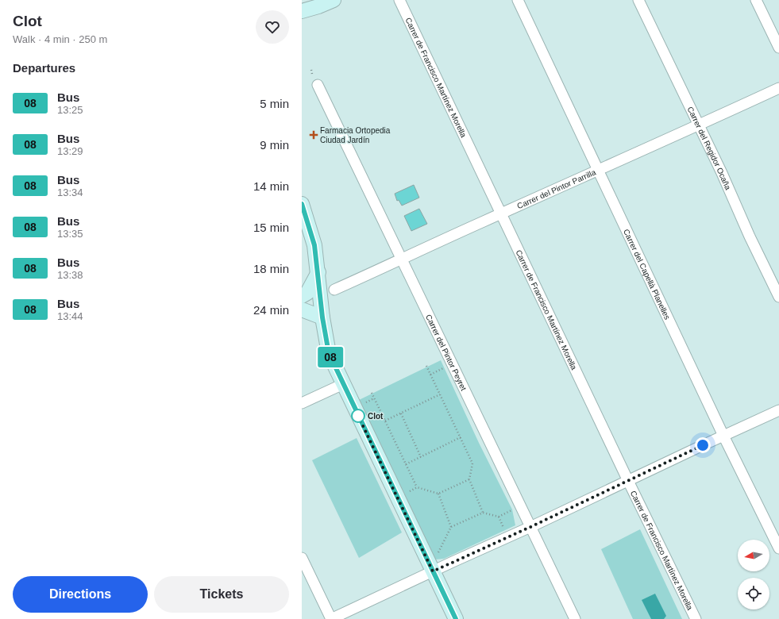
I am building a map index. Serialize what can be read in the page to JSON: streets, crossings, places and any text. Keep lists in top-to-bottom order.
{
  "streets": {
    "street": [
      "Carrer de Francisco Martínez Morella",
      "Carrer del Regidor Ocaña",
      "Carrer del Pintor Parrilla",
      "Carrer del Capellà Planelles",
      "Carrer del Pintor Peyret"
    ]
  },
  "crossings": [
    ["Carrer de Francisco Martínez Morella", "Carrer del Pintor Parrilla"],
    ["Carrer del Regidor Ocaña", "Carrer del Pintor Parrilla"],
    ["Carrer del Pintor Parrilla", "Carrer del Capellà Planelles"],
    ["Carrer del Pintor Parrilla", "Carrer del Pintor Peyret"]
  ],
  "places": {
    "health": ["Farmacia Ortopedia Ciudad Jardín"],
    "other": ["Clot"]
  },
  "lines": ["bus line 08"],
  "north": "left",
  "page": {
    "heading": [
      ["Clot", "Walk · 4 min · 250 m"],
      "Departures"
    ],
    "on_map": "08",
    "list": [
      {
        "mark": "08",
        "name": "Bus",
        "note": "13:25",
        "value": "5 min"
      },
      {
        "mark": "08",
        "name": "Bus",
        "note": "13:29",
        "value": "9 min"
      },
      {
        "mark": "08",
        "name": "Bus",
        "note": "13:34",
        "value": "14 min"
      },
      {
        "mark": "08",
        "name": "Bus",
        "note": "13:35",
        "value": "15 min"
      },
      {
        "mark": "08",
        "name": "Bus",
        "note": "13:38",
        "value": "18 min"
      },
      {
        "mark": "08",
        "name": "Bus",
        "note": "13:44",
        "value": "24 min"
      }
    ],
    "buttons": ["Directions", "Tickets"]
  }
}
